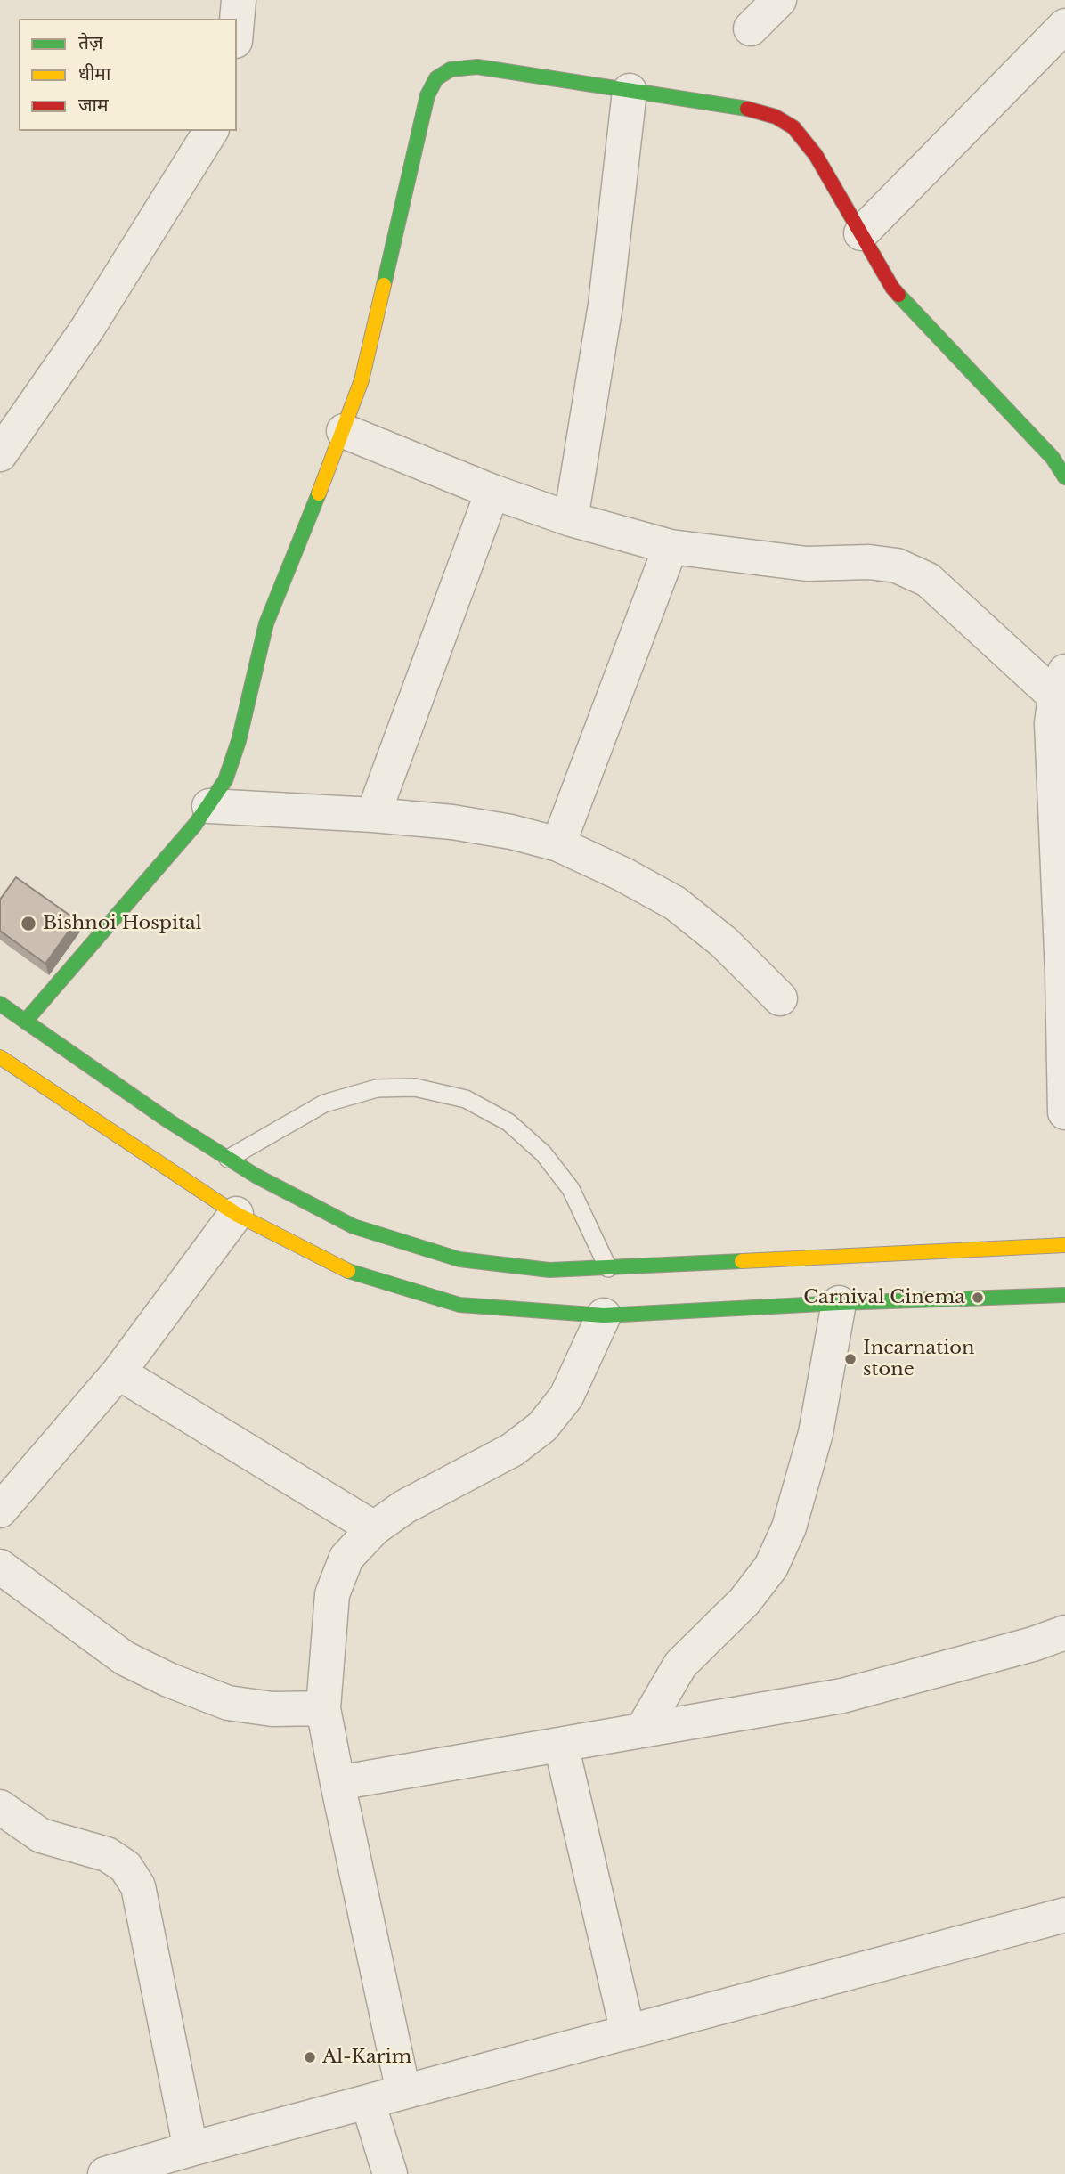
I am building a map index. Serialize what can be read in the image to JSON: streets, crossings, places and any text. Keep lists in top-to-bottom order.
{
  "places": [
    "Bishnoi Hospital",
    "Carnival Cinema",
    "Incarnation stone",
    "Al-Karim"
  ],
  "legend": ["तेज़", "धीमा", "जाम"]
}
